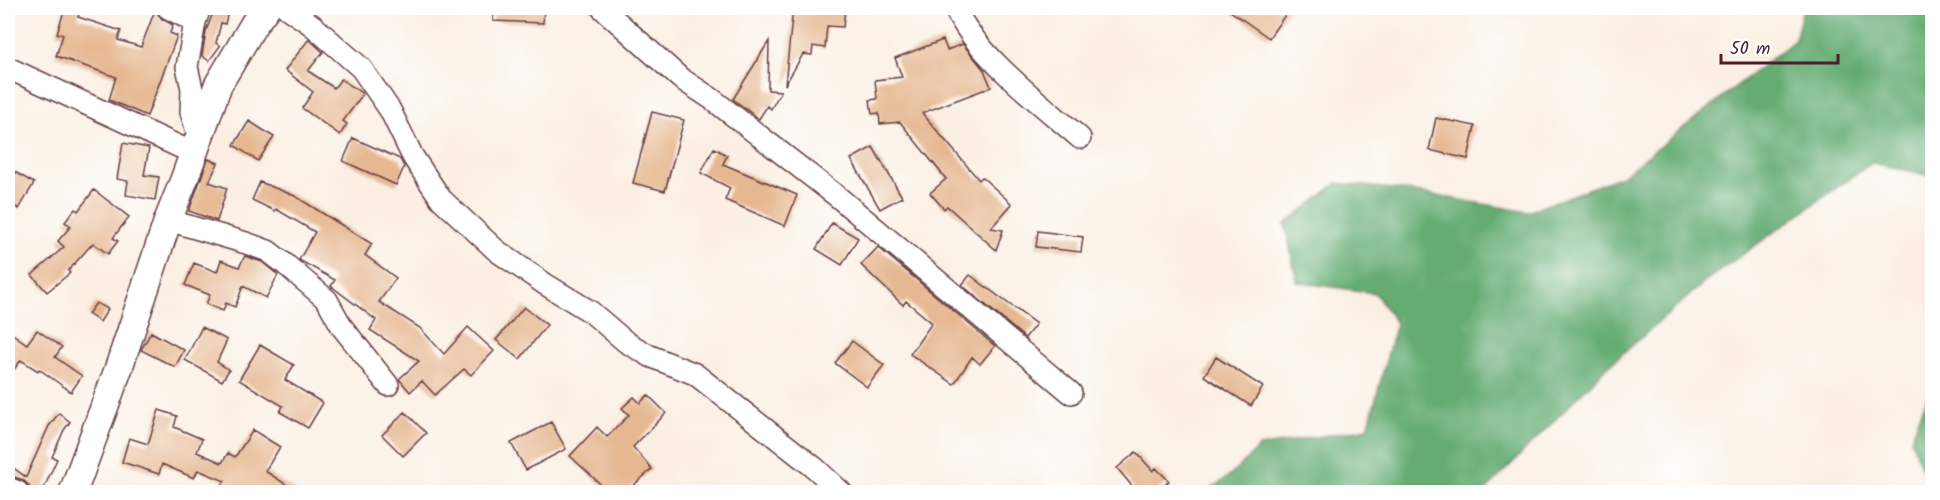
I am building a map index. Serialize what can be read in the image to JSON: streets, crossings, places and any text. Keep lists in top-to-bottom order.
{
  "scale_bar": "50 m"
}
